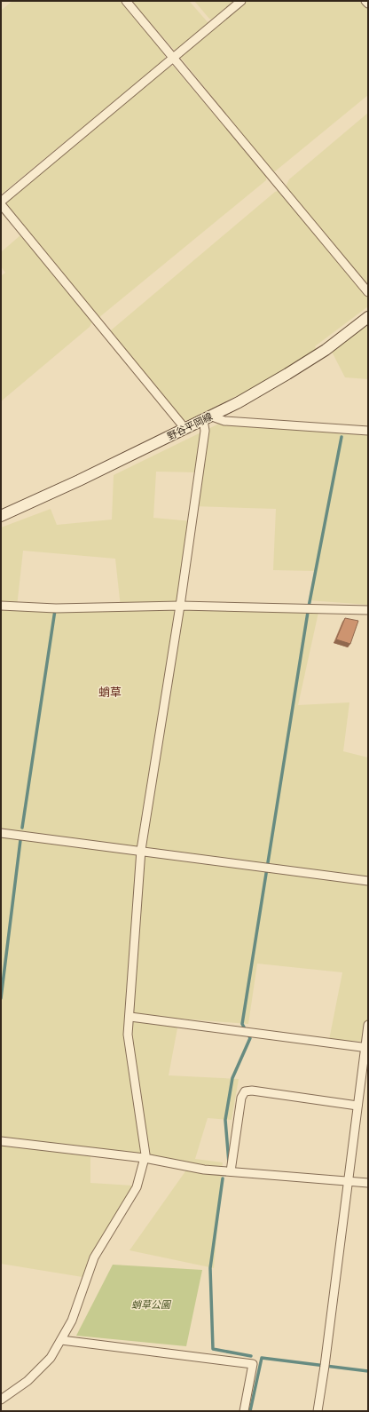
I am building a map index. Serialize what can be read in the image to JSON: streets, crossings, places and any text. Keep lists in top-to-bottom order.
{
  "streets": {
    "main road": ["野谷平岡線"]
  },
  "districts": ["蛸草"],
  "parks": ["蛸草公園"]
}
